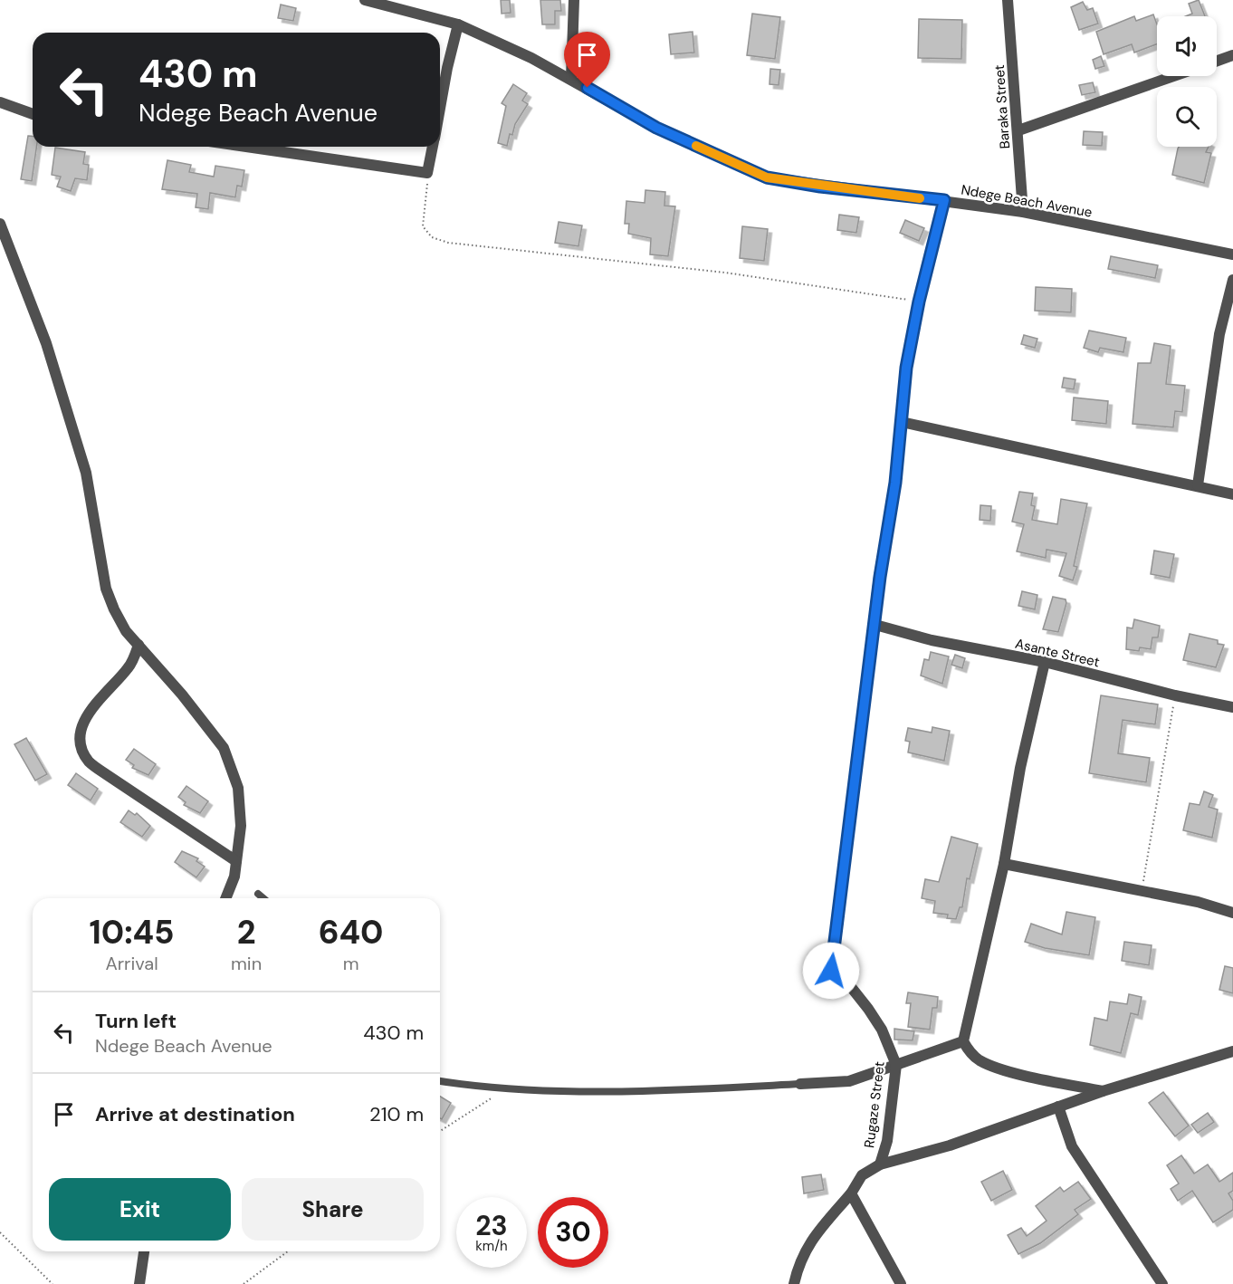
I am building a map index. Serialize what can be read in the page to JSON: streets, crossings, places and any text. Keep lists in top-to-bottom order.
{
  "streets": {
    "street": [
      "Baraka Street",
      "Ndege Beach Avenue",
      "Asante Street",
      "Rugaze Street"
    ]
  },
  "crossings": [
    ["Baraka Street", "Ndege Beach Avenue"],
    ["Ndege Beach Avenue", "Rugaze Street"],
    ["Asante Street", "Rugaze Street"]
  ],
  "page": {
    "turn": ["430 m", "Ndege Beach Avenue"],
    "eta": [
      "10:45",
      "Arrival",
      "2",
      "min",
      "640",
      "m"
    ],
    "list": [
      {
        "name": "Turn left",
        "note": "Ndege Beach Avenue",
        "value": "430 m"
      },
      {
        "name": "Arrive at destination",
        "value": "210 m"
      }
    ],
    "buttons": ["Exit", "Share"],
    "speed": "23 km/h",
    "limit": "30"
  }
}
